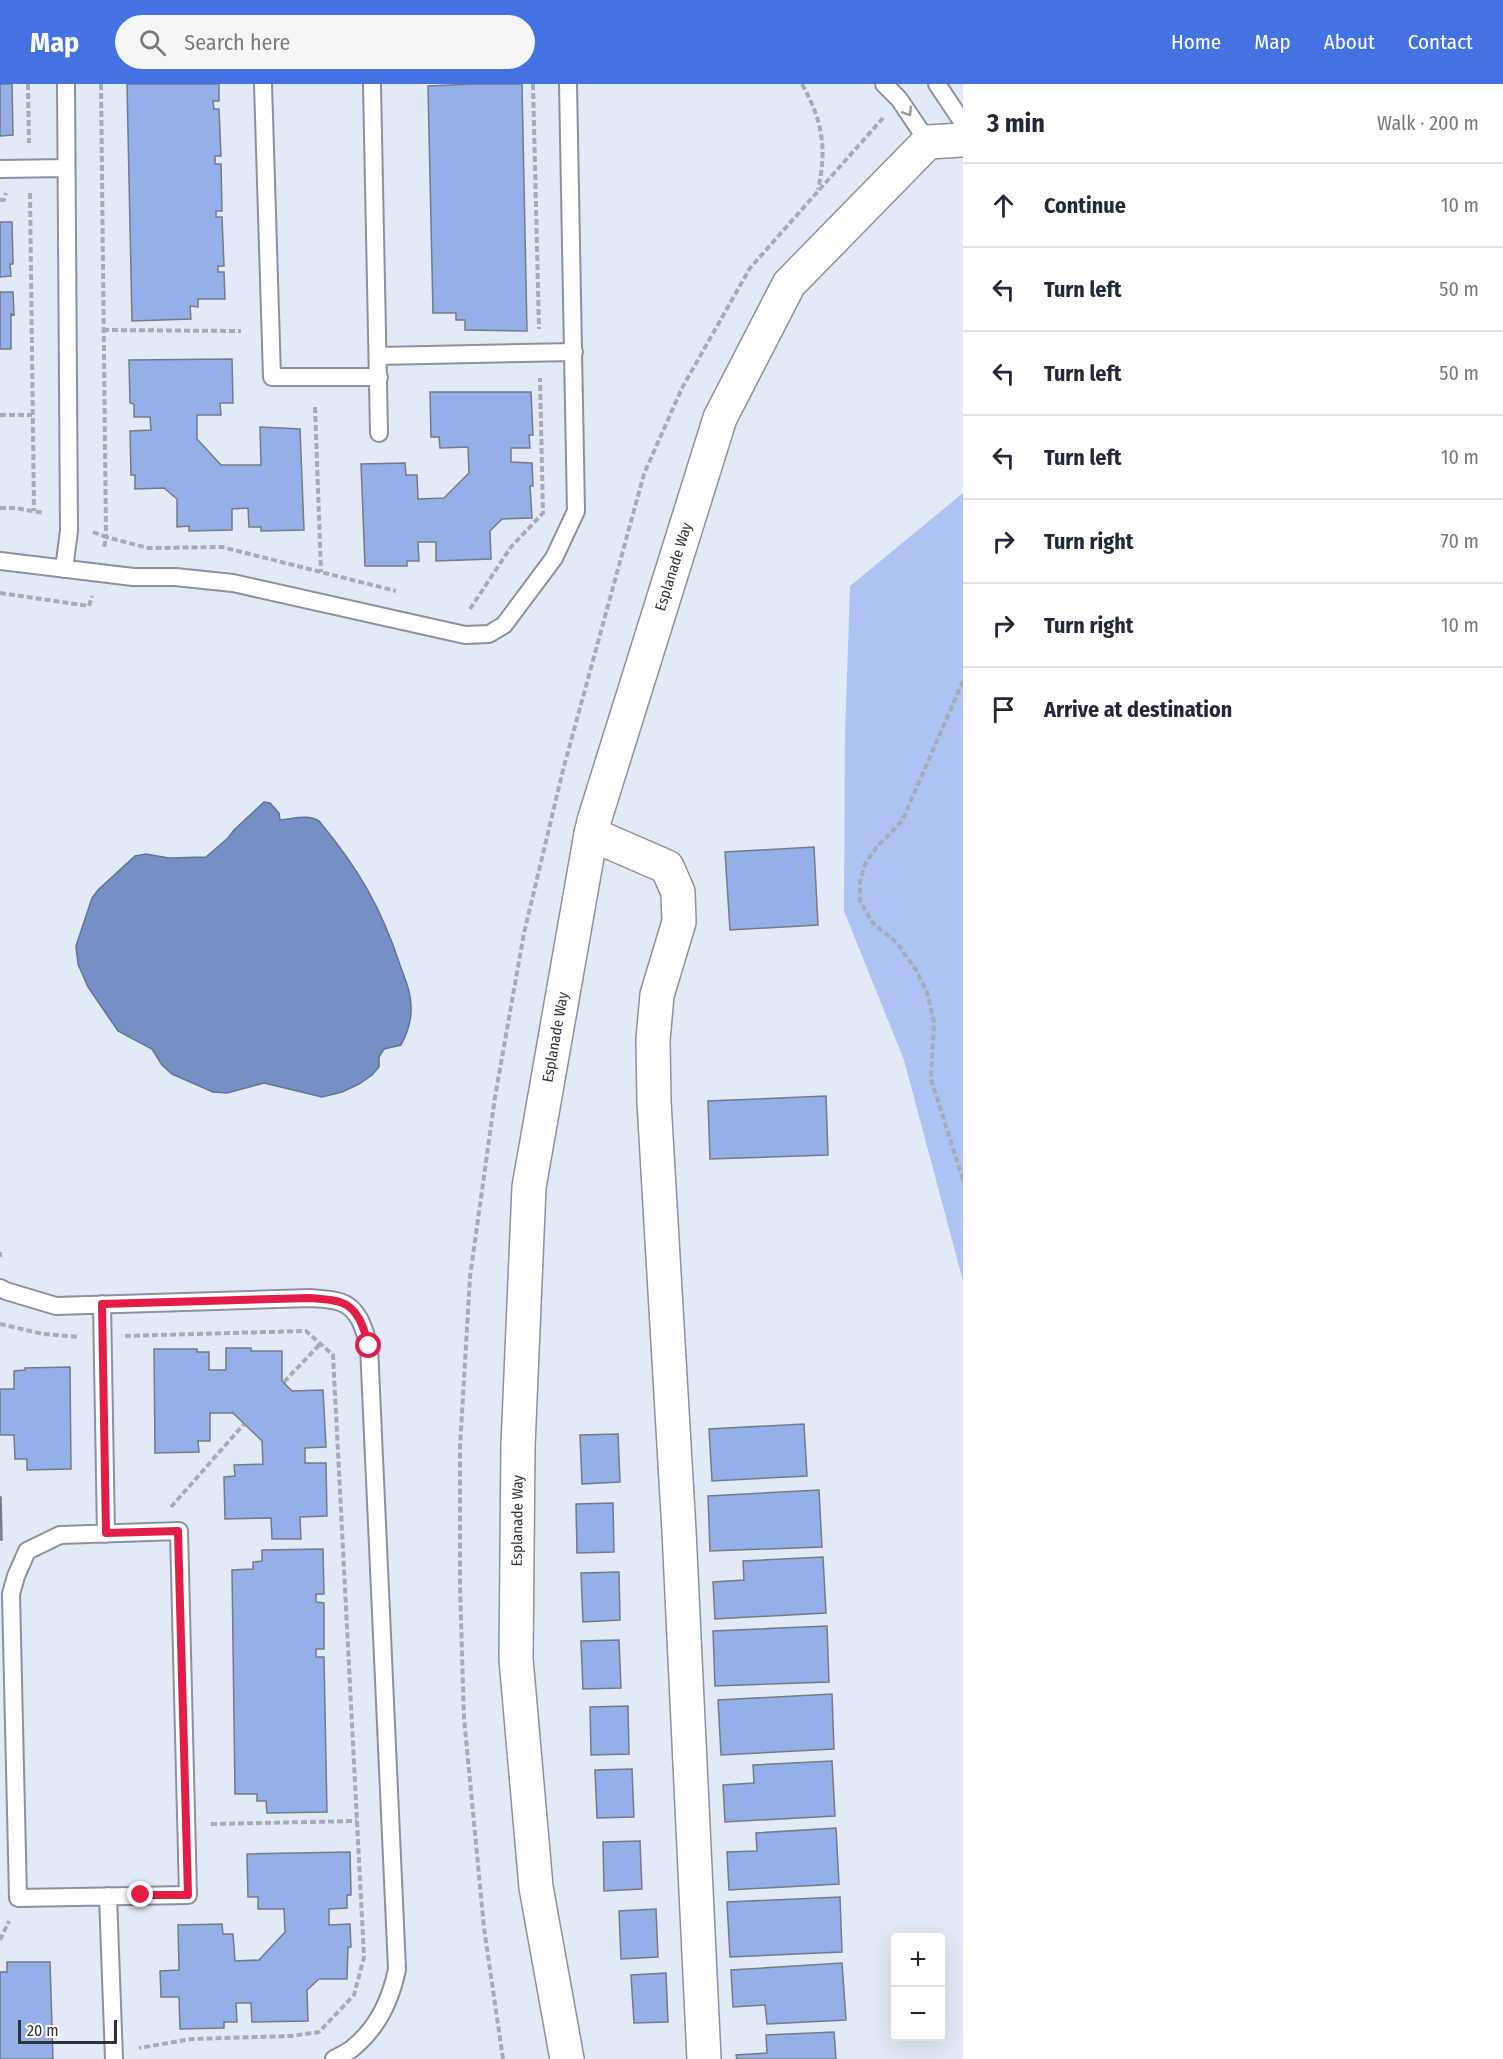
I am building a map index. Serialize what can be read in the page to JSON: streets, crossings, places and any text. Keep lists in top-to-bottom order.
{
  "streets": {
    "street": ["Esplanade Way"]
  },
  "scale_bar": "20 m",
  "page": {
    "header": "Map",
    "search": "Search here",
    "nav": [
      "Home",
      "Map",
      "About",
      "Contact"
    ],
    "heading": ["3 min", "Walk · 200 m"],
    "list": [
      ["Continue", "10 m"],
      ["Turn left", "50 m"],
      ["Turn left", "50 m"],
      ["Turn left", "10 m"],
      ["Turn right", "70 m"],
      ["Turn right", "10 m"],
      "Arrive at destination"
    ],
    "map_buttons": ["+", "−"],
    "scale": "20 m"
  }
}
